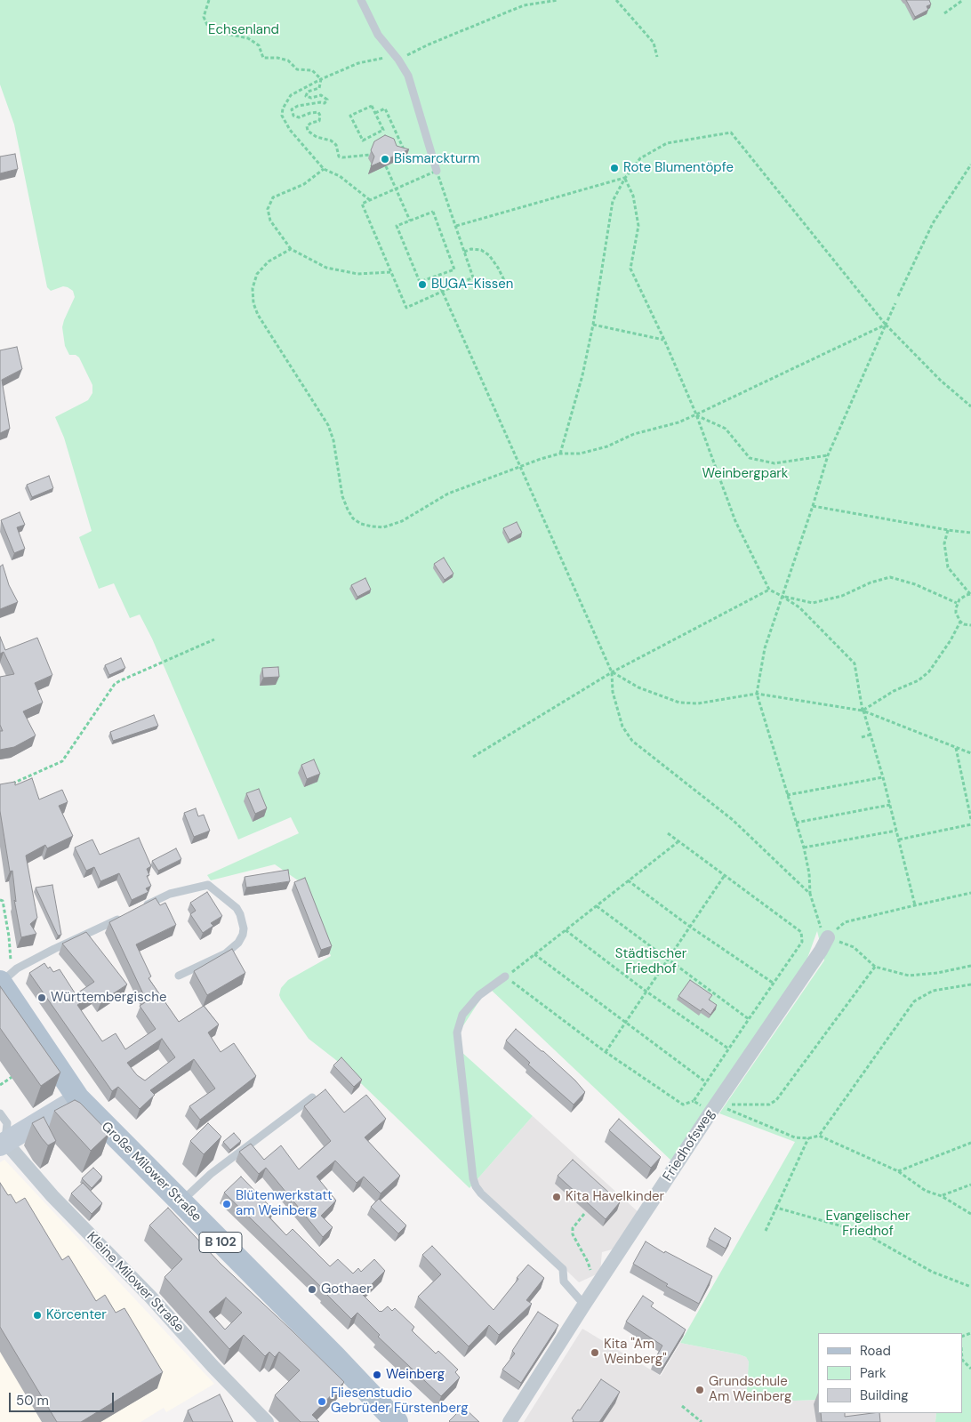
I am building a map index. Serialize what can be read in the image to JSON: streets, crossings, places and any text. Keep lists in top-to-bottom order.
{
  "streets": {
    "main road": ["Große Milower Straße", "B 102"],
    "street": ["Friedhofsweg", "Kleine Milower Straße"]
  },
  "parks": [
    "Echsenland",
    "Weinbergpark",
    "Städtischer Friedhof",
    "Evangelischer Friedhof"
  ],
  "places": [
    "Bismarckturm",
    "Rote Blumentöpfe",
    "BUGA-Kissen",
    "Württembergische",
    "Kita Havelkinder",
    "Blütenwerkstatt am Weinberg",
    "Gothaer",
    "Körcenter",
    "Kita \"Am Weinberg\"",
    "Weinberg",
    "Grundschule Am Weinberg",
    "Fliesenstudio Gebrüder Fürstenberg"
  ],
  "legend": ["Road", "Park", "Building"],
  "scale_bar": "50 m"
}
